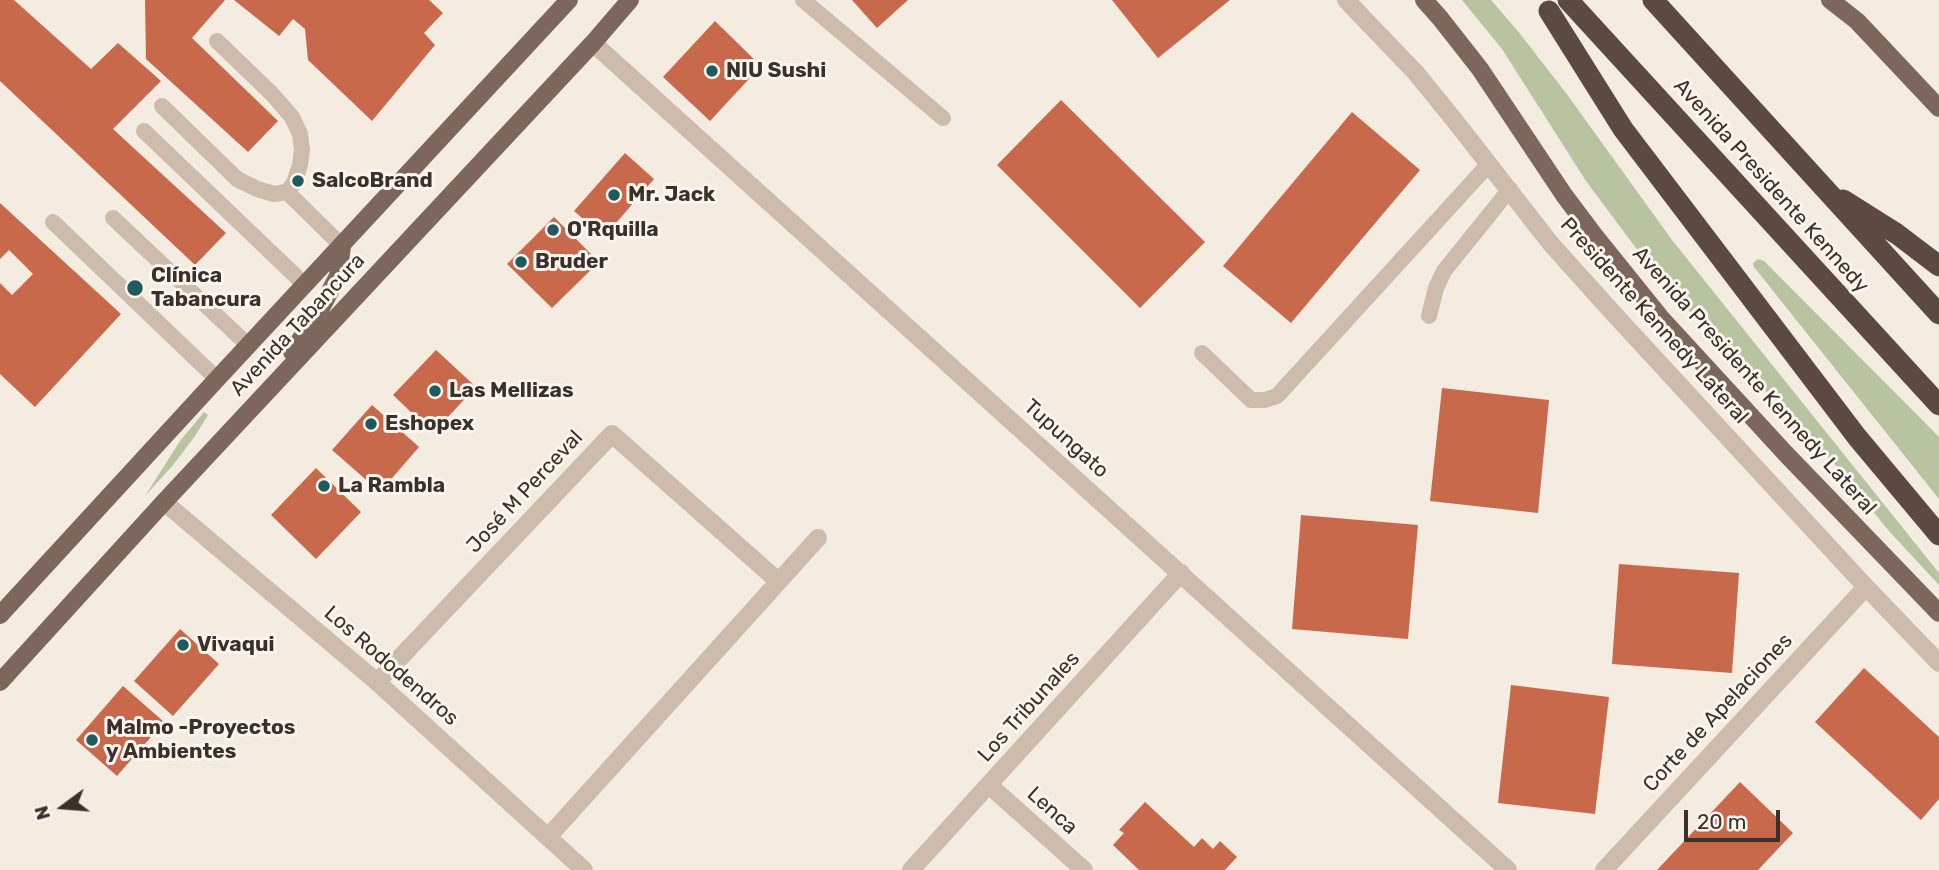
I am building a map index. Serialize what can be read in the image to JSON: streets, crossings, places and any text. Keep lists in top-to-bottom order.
{
  "streets": {
    "highway": ["Avenida Presidente Kennedy"],
    "main road": ["Avenida Tabancura", "Avenida Presidente Kennedy Lateral"],
    "street": [
      "Presidente Kennedy Lateral",
      "Tupungato",
      "José M Perceval",
      "Los Rododendros",
      "Los Tribunales",
      "Corte de Apelaciones",
      "Lenca"
    ]
  },
  "crossings": [
    ["Presidente Kennedy Lateral", "Corte de Apelaciones"],
    ["Avenida Tabancura", "Tupungato"],
    ["Avenida Tabancura", "Los Rododendros"],
    ["Tupungato", "Los Tribunales"],
    ["José M Perceval", "Los Rododendros"],
    ["Los Tribunales", "Lenca"]
  ],
  "places": [
    "NIU Sushi",
    "SalcoBrand",
    "Mr. Jack",
    "O'Rquilla",
    "Bruder",
    "Clínica Tabancura",
    "Las Mellizas",
    "Eshopex",
    "La Rambla",
    "Vivaqui",
    "Malmo -Proyectos y Ambientes"
  ],
  "scale_bar": "20 m",
  "north": "left"
}
